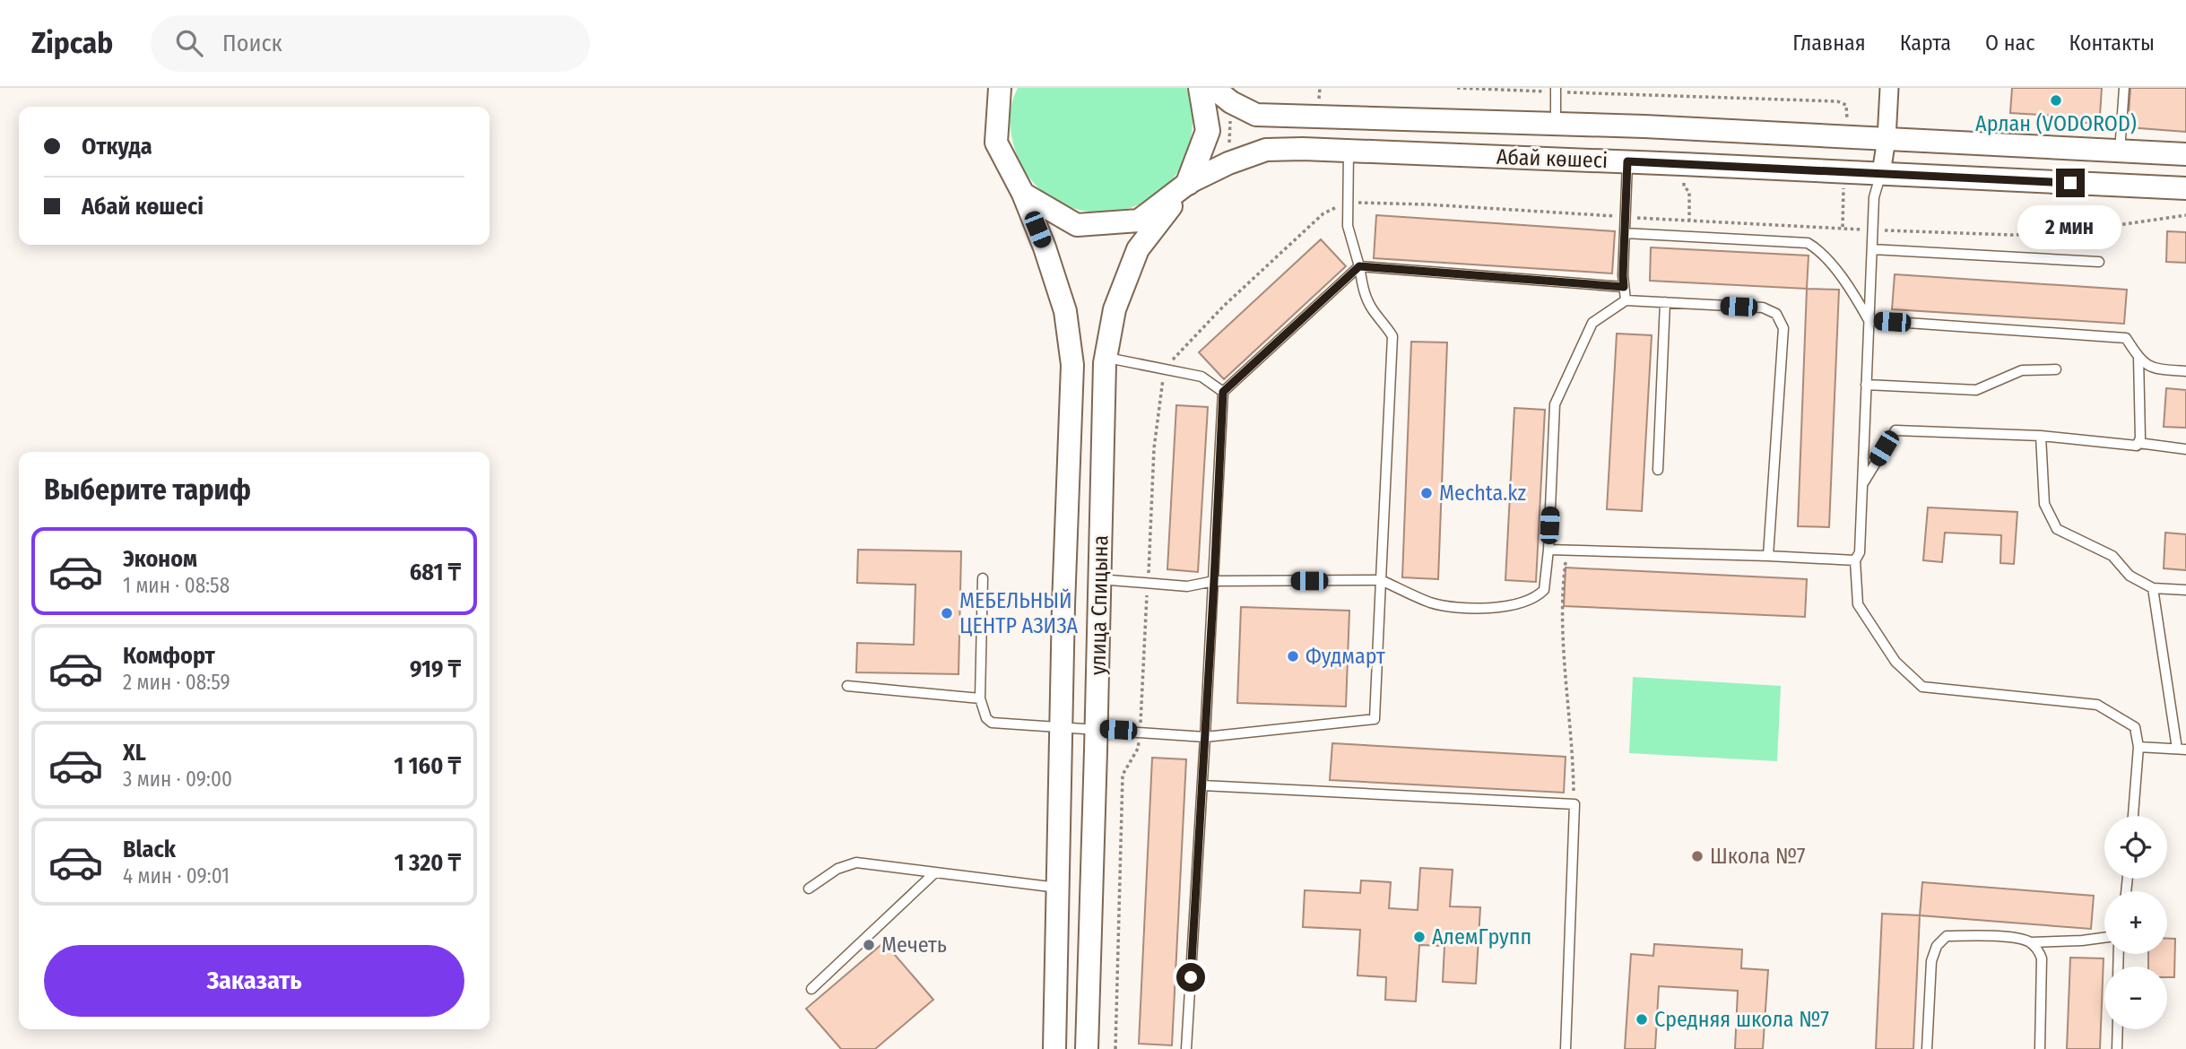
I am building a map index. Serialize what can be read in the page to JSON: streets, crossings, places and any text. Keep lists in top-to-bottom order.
{
  "streets": {
    "street": ["Абай көшесі", "улица Спицына"]
  },
  "crossings": [
    ["Абай көшесі", "улица Спицына"]
  ],
  "places": [
    "Арлан (VODOROD)",
    "Mechta.kz",
    "МЕБЕЛЬНЫЙ ЦЕНТР АЗИЗА",
    "Фудмарт",
    "Школа №7",
    "АлемГрупп",
    "Мечеть",
    "Средняя школа №7"
  ],
  "page": {
    "header": "Zipcab",
    "search": "Поиск",
    "nav": [
      "Главная",
      "Карта",
      "О нас",
      "Контакты"
    ],
    "banner": ["Откуда", "Абай көшесі"],
    "bubble": "2 мин",
    "heading": "Выберите тариф",
    "list": [
      {
        "name": "Эконом",
        "note": "1 мин · 08:58",
        "value": "681 ₸"
      },
      {
        "name": "Комфорт",
        "note": "2 мин · 08:59",
        "value": "919 ₸"
      },
      {
        "name": "XL",
        "note": "3 мин · 09:00",
        "value": "1 160 ₸"
      },
      {
        "name": "Black",
        "note": "4 мин · 09:01",
        "value": "1 320 ₸"
      }
    ],
    "map_buttons": ["+", "−"],
    "buttons": "Заказать"
  }
}
